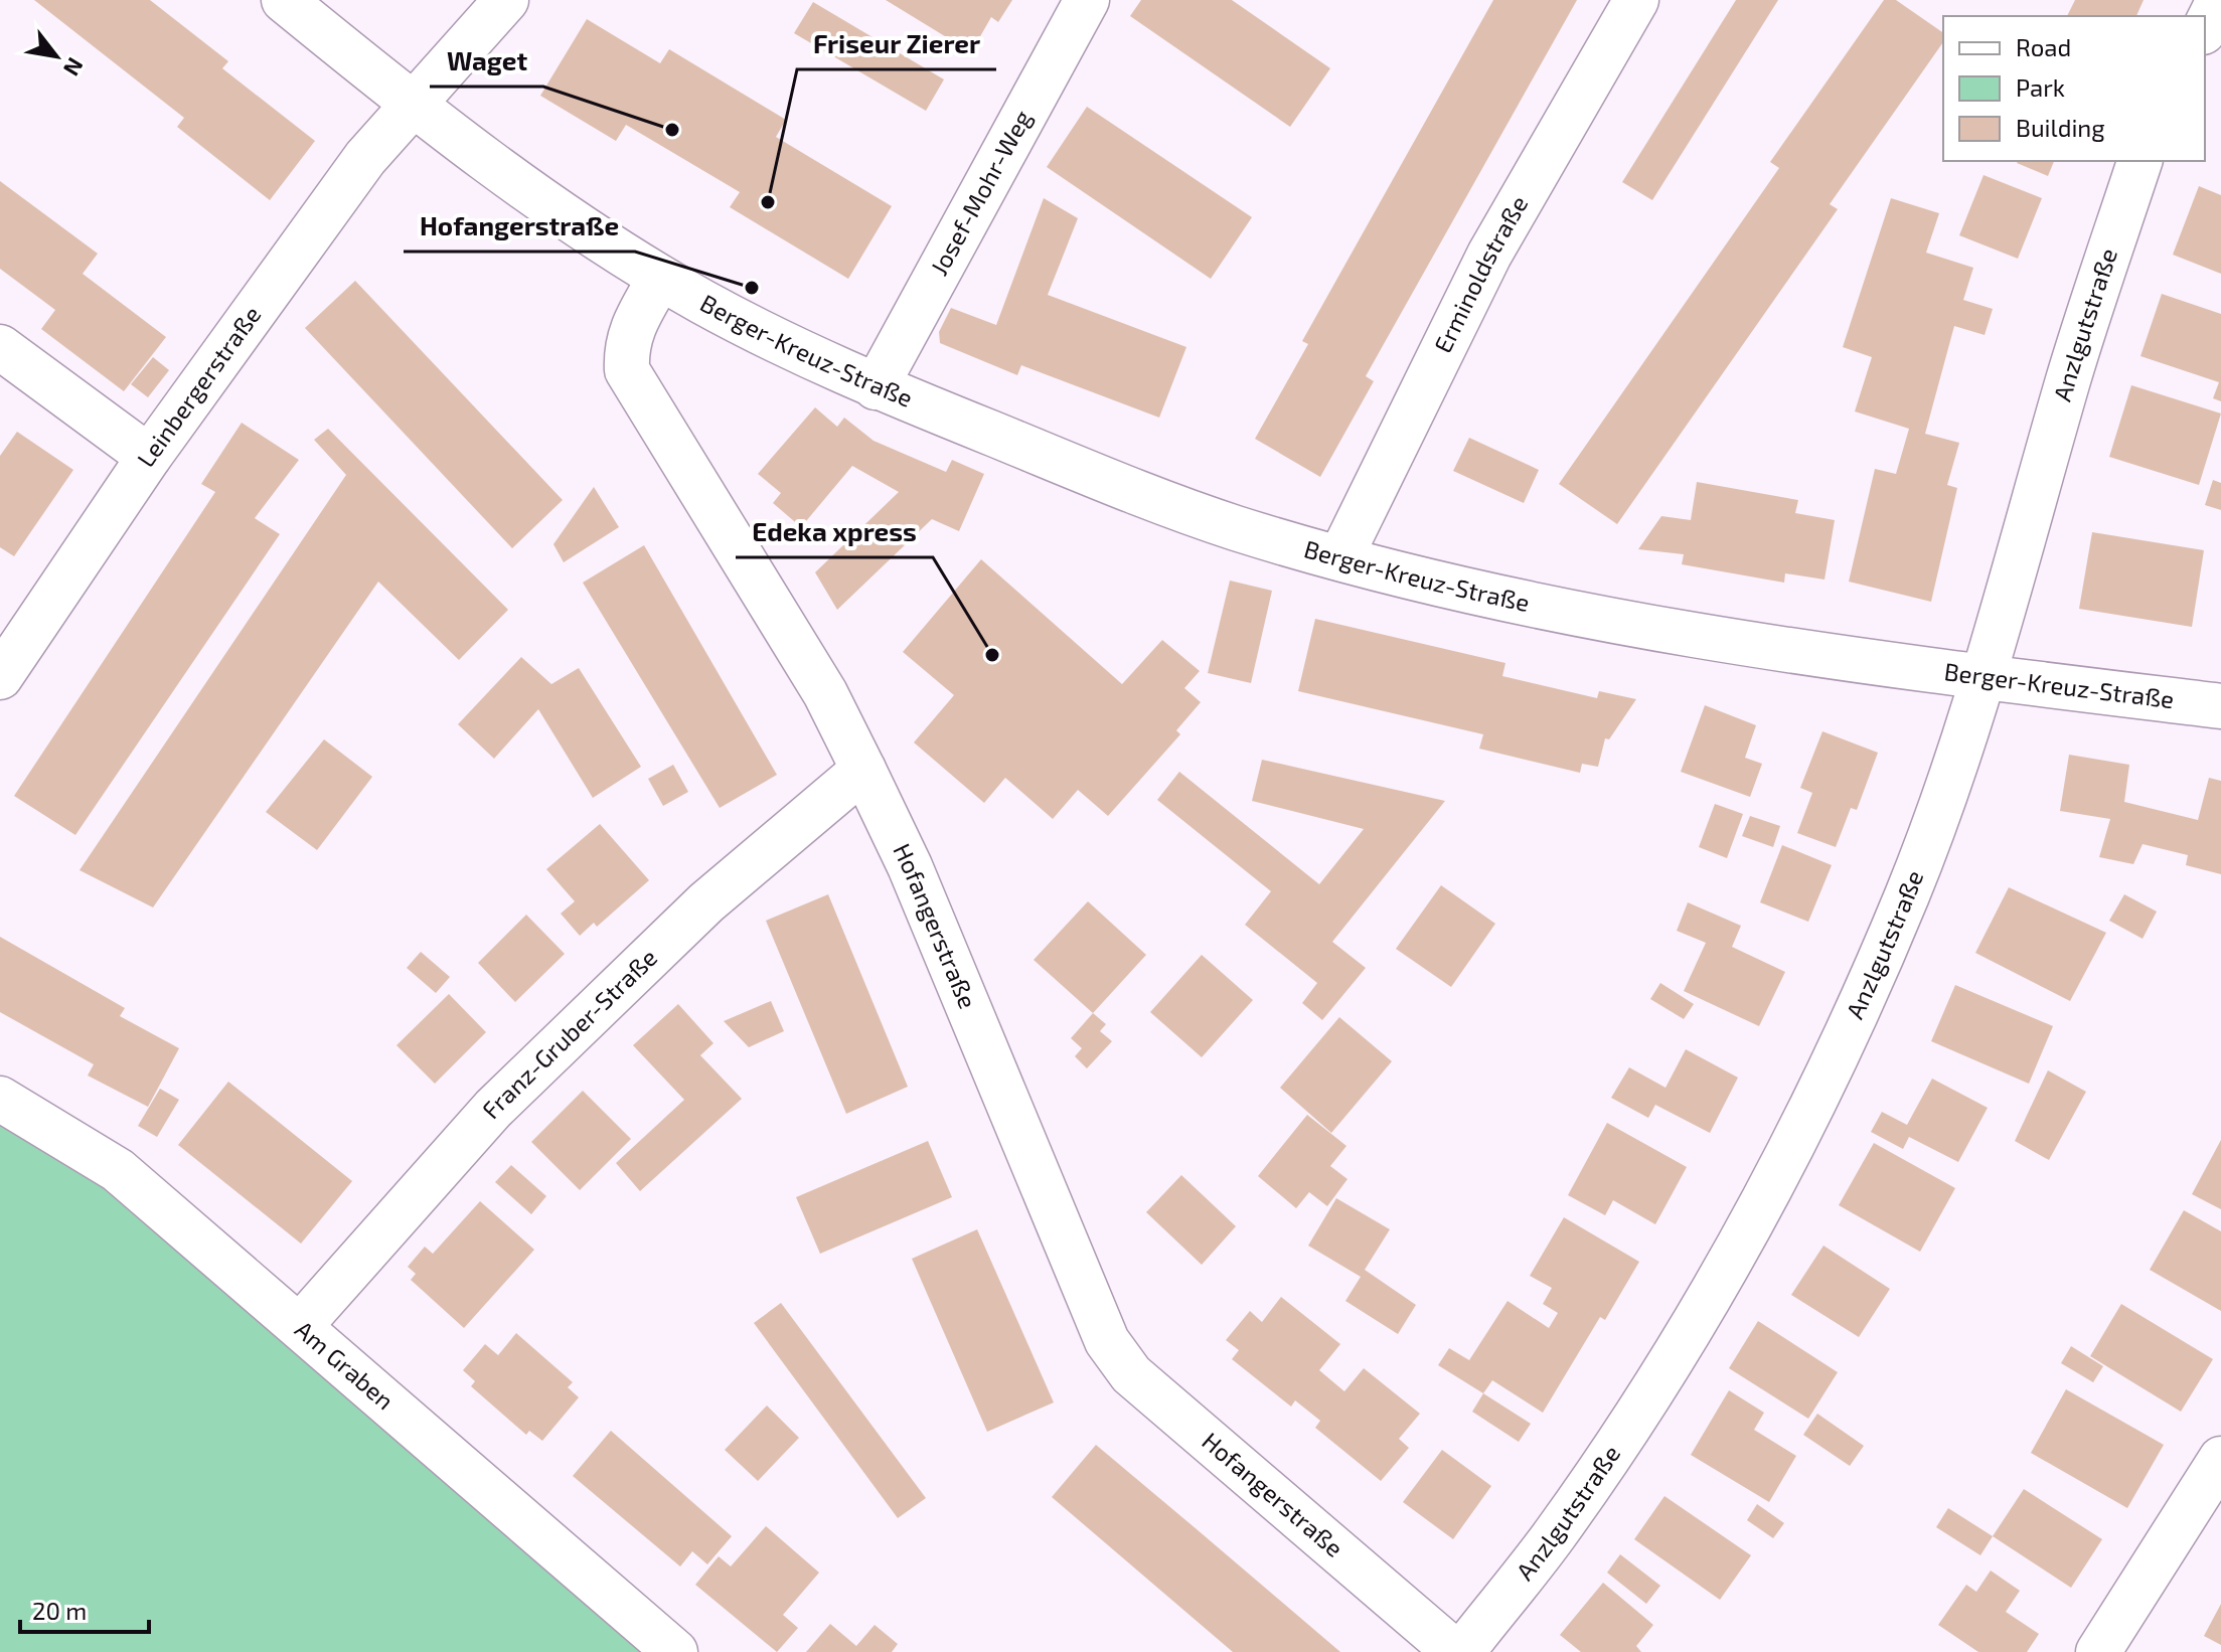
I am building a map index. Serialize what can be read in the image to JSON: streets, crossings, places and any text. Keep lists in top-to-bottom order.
{
  "streets": {
    "street": [
      "Josef-Mohr-Weg",
      "Erminoldstraße",
      "Anzlgutstraße",
      "Berger-Kreuz-Straße",
      "Leinbergerstraße",
      "Hofangerstraße",
      "Franz-Gruber-Straße",
      "Am Graben"
    ]
  },
  "crossings": [
    ["Josef-Mohr-Weg", "Berger-Kreuz-Straße"],
    ["Erminoldstraße", "Berger-Kreuz-Straße"],
    ["Anzlgutstraße", "Berger-Kreuz-Straße"],
    ["Berger-Kreuz-Straße", "Hofangerstraße"],
    ["Hofangerstraße", "Franz-Gruber-Straße"],
    ["Franz-Gruber-Straße", "Am Graben"]
  ],
  "places": [
    "Waget",
    "Friseur Zierer",
    "Hofangerstraße",
    "Edeka xpress"
  ],
  "legend": ["Road", "Park", "Building"],
  "scale_bar": "20 m",
  "north": "bottom right"
}
